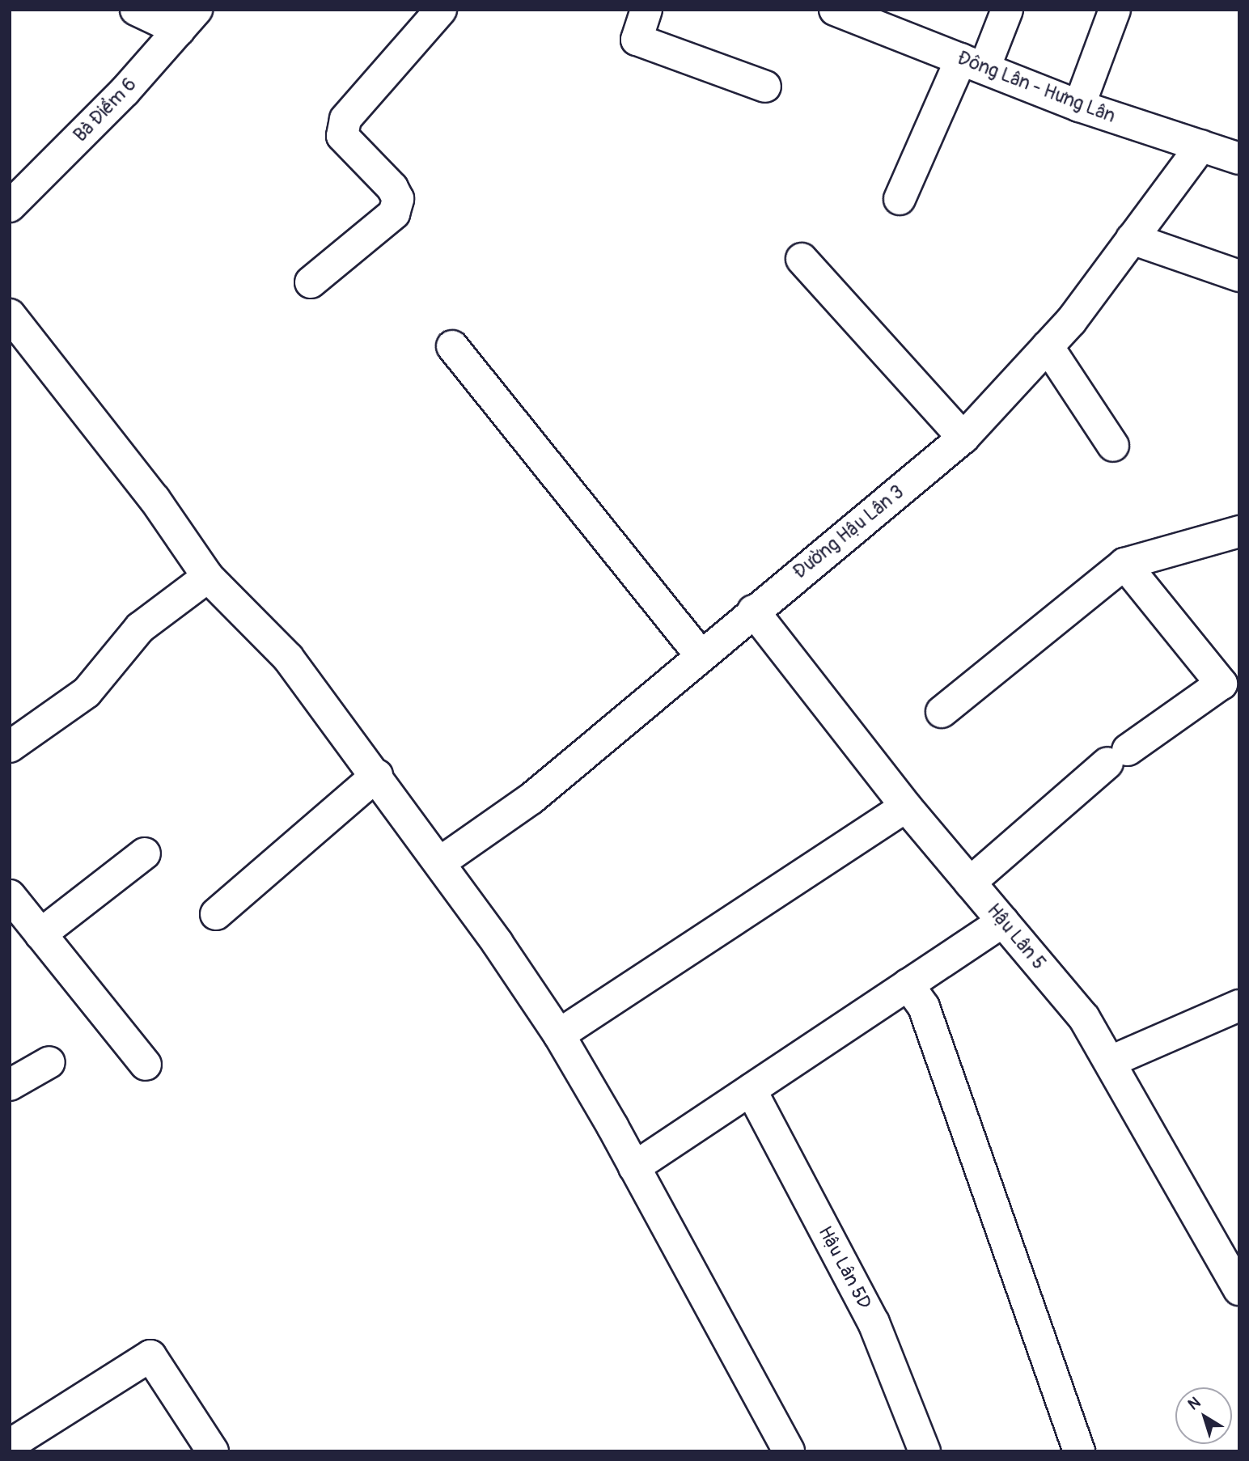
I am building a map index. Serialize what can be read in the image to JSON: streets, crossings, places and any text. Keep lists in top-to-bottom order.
{
  "streets": {
    "street": [
      "Đông Lân - Hưng Lân",
      "Bà Điểm 6",
      "Đường Hậu Lân 3",
      "Hậu Lân 5",
      "Hậu Lân 5D"
    ]
  },
  "crossings": [
    ["Đông Lân - Hưng Lân", "Đường Hậu Lân 3"],
    ["Đường Hậu Lân 3", "Hậu Lân 5"]
  ],
  "north": "top left"
}
